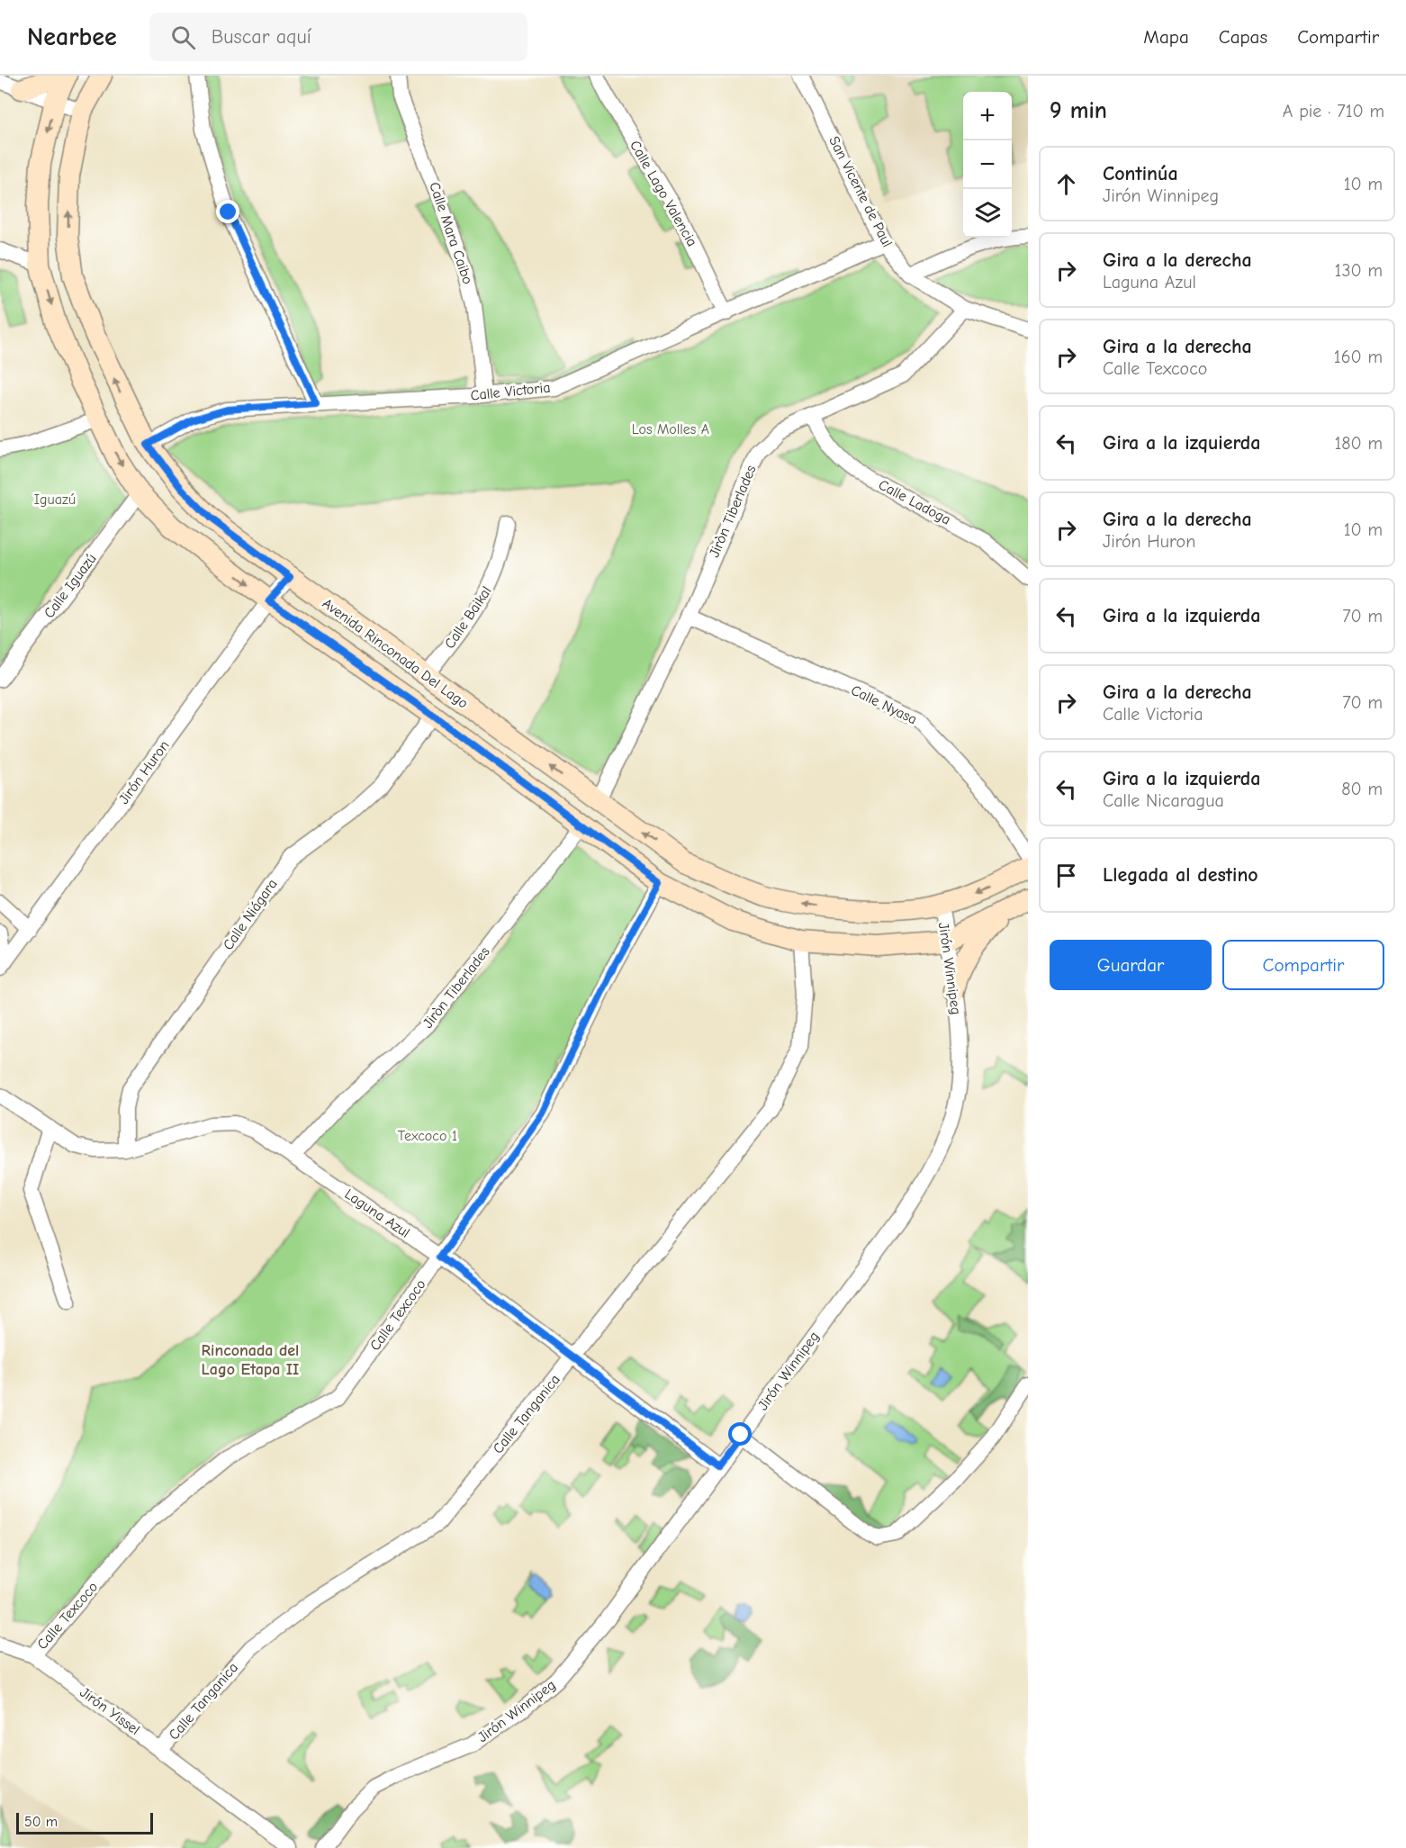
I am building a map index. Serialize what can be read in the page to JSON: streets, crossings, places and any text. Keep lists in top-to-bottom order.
{
  "streets": {
    "street": [
      "San Vicente de Paul",
      "Calle Lago Valencia",
      "Calle Mara Caibo",
      "Calle Victoria",
      "Calle Ladoga",
      "Jiròn Tiberlades",
      "Calle Iguazú",
      "Calle Baikal",
      "Avenida Rinconada Del Lago",
      "Calle Nyasa",
      "Jirón Huron",
      "Calle Niágara",
      "Jirón Winnipeg",
      "Laguna Azul",
      "Calle Texcoco",
      "Calle Tanganica",
      "Jirón Yissel"
    ]
  },
  "crossings": [
    ["San Vicente de Paul", "Calle Victoria"],
    ["San Vicente de Paul", "Jiròn Tiberlades"],
    ["Calle Lago Valencia", "Calle Victoria"],
    ["Calle Mara Caibo", "Calle Victoria"],
    ["Calle Victoria", "Avenida Rinconada Del Lago"],
    ["Calle Ladoga", "Jiròn Tiberlades"],
    ["Jiròn Tiberlades", "Avenida Rinconada Del Lago"],
    ["Jiròn Tiberlades", "Calle Nyasa"],
    ["Jiròn Tiberlades", "Laguna Azul"],
    ["Calle Iguazú", "Avenida Rinconada Del Lago"],
    ["Calle Baikal", "Avenida Rinconada Del Lago"],
    ["Avenida Rinconada Del Lago", "Jirón Huron"],
    ["Avenida Rinconada Del Lago", "Calle Niágara"],
    ["Avenida Rinconada Del Lago", "Jirón Winnipeg"],
    ["Avenida Rinconada Del Lago", "Calle Texcoco"],
    ["Avenida Rinconada Del Lago", "Calle Tanganica"],
    ["Calle Niágara", "Laguna Azul"],
    ["Jirón Winnipeg", "Laguna Azul"],
    ["Laguna Azul", "Calle Texcoco"],
    ["Laguna Azul", "Calle Tanganica"],
    ["Calle Texcoco", "Jirón Yissel"],
    ["Calle Tanganica", "Jirón Yissel"]
  ],
  "districts": ["Rinconada del Lago Etapa II"],
  "parks": ["Los Molles A", "Iguazú", "Texcoco 1"],
  "scale_bar": "50 m",
  "page": {
    "header": "Nearbee",
    "search": "Buscar aquí",
    "nav": ["Mapa", "Capas", "Compartir"],
    "heading": ["9 min", "A pie · 710 m"],
    "map_buttons": ["+", "−"],
    "list": [
      ["Continúa", "Jirón Winnipeg", "10 m"],
      ["Gira a la derecha", "Laguna Azul", "130 m"],
      ["Gira a la derecha", "Calle Texcoco", "160 m"],
      ["Gira a la izquierda", "180 m"],
      ["Gira a la derecha", "Jirón Huron", "10 m"],
      ["Gira a la izquierda", "70 m"],
      ["Gira a la derecha", "Calle Victoria", "70 m"],
      ["Gira a la izquierda", "Calle Nicaragua", "80 m"],
      "Llegada al destino"
    ],
    "buttons": ["Guardar", "Compartir"],
    "scale": "50 m"
  }
}
